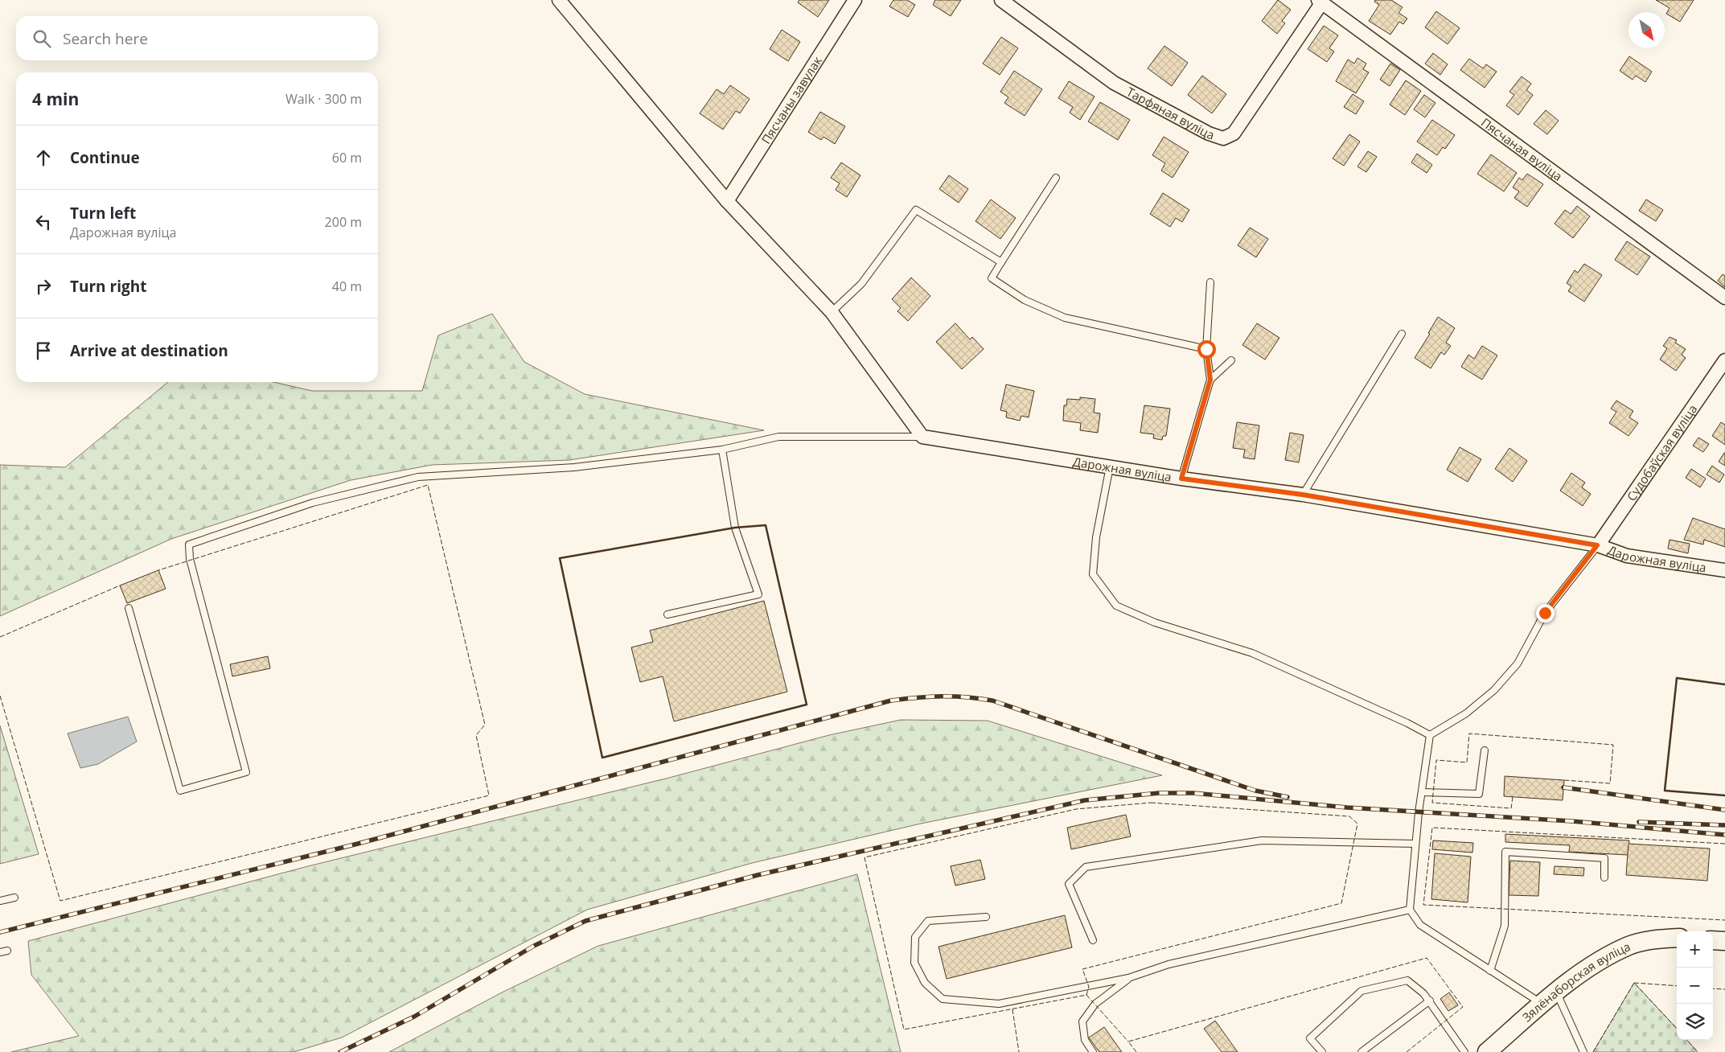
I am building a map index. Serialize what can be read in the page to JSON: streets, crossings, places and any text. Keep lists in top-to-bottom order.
{
  "streets": {
    "main road": ["Зялёнаборская вуліца"],
    "street": [
      "Пясчаны завулак",
      "Тарфяная вуліца",
      "Пясчаная вуліца",
      "Судобаўская вуліца",
      "Дарожная вуліца"
    ]
  },
  "crossings": [
    ["Тарфяная вуліца", "Пясчаная вуліца"],
    ["Судобаўская вуліца", "Дарожная вуліца"]
  ],
  "north": "bottom right",
  "page": {
    "search": "Search here",
    "heading": ["4 min", "Walk · 300 m"],
    "list": [
      ["Continue", "60 m"],
      ["Turn left", "Дарожная вуліца", "200 m"],
      ["Turn right", "40 m"],
      "Arrive at destination"
    ],
    "map_buttons": ["+", "−"]
  }
}
